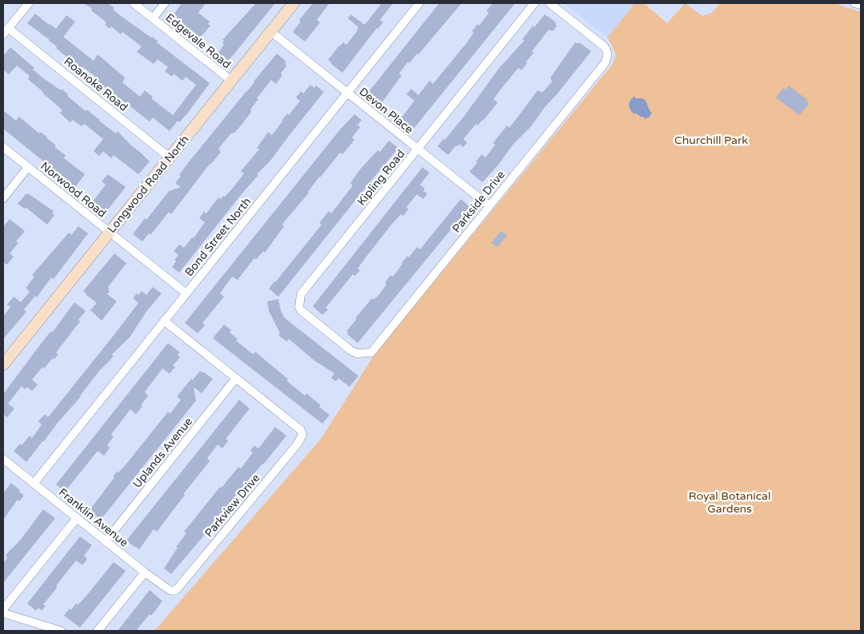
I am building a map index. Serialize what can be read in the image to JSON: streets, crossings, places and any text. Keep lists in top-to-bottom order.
{
  "streets": {
    "street": [
      "Edgevale Road",
      "Roanoke Road",
      "Devon Place",
      "Kipling Road",
      "Longwood Road North",
      "Norwood Road",
      "Parkside Drive",
      "Bond Street North",
      "Uplands Avenue",
      "Parkview Drive",
      "Franklin Avenue"
    ]
  },
  "crossings": [
    ["Edgevale Road", "Longwood Road North"],
    ["Roanoke Road", "Longwood Road North"],
    ["Devon Place", "Kipling Road"],
    ["Devon Place", "Longwood Road North"],
    ["Devon Place", "Parkside Drive"],
    ["Devon Place", "Bond Street North"],
    ["Kipling Road", "Parkside Drive"],
    ["Longwood Road North", "Norwood Road"],
    ["Norwood Road", "Bond Street North"],
    ["Bond Street North", "Franklin Avenue"],
    ["Uplands Avenue", "Parkview Drive"],
    ["Uplands Avenue", "Franklin Avenue"],
    ["Parkview Drive", "Franklin Avenue"]
  ],
  "parks": ["Churchill Park", "Royal Botanical Gardens"]
}
